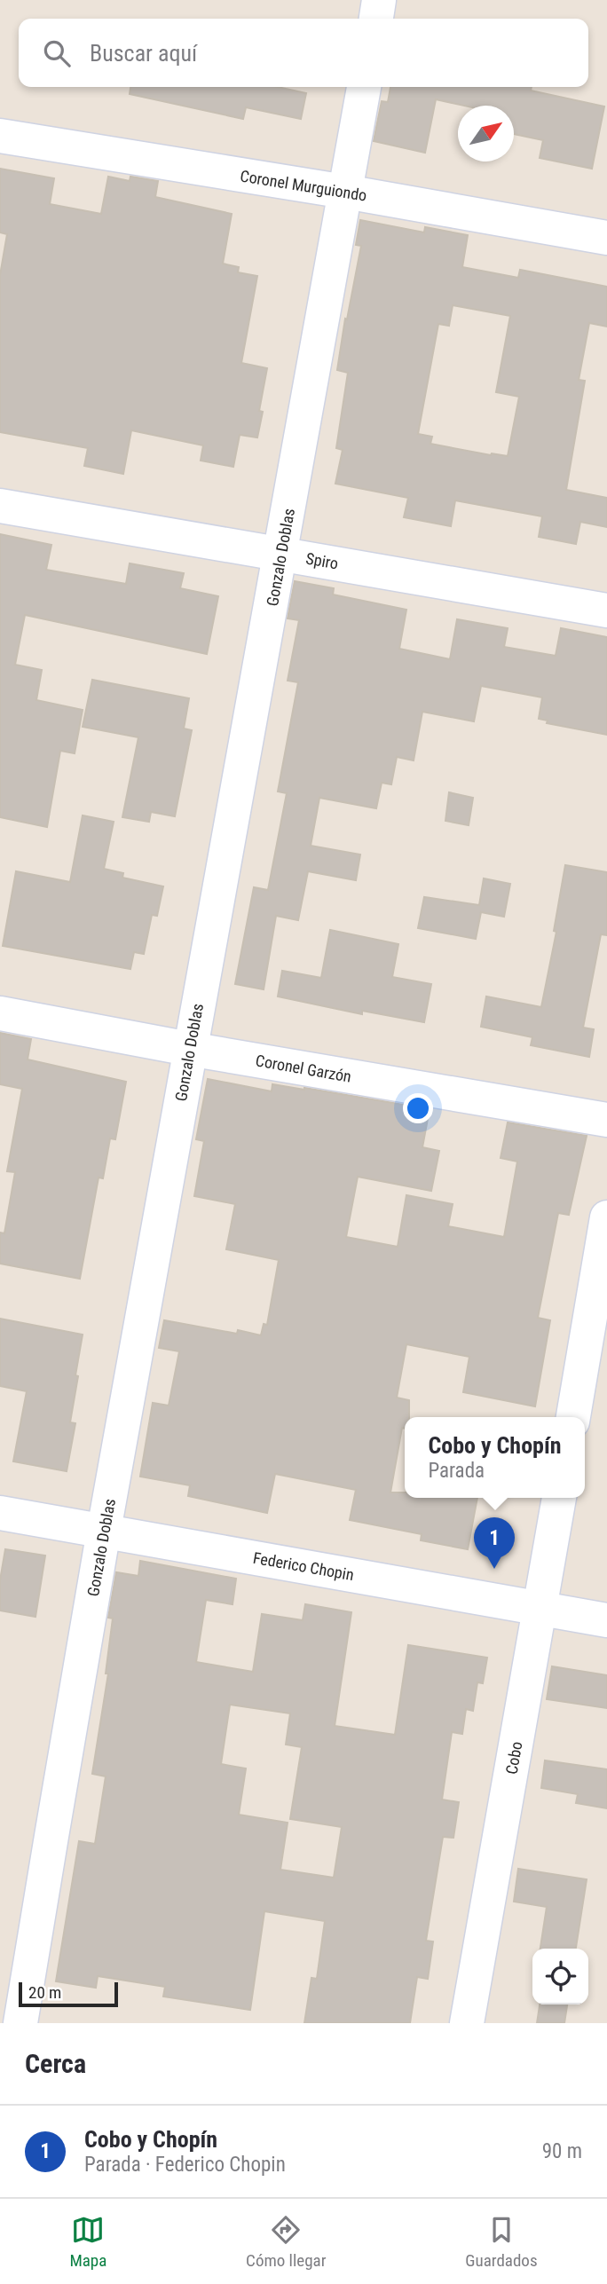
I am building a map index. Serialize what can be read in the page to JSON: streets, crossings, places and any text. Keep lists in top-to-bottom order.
{
  "streets": {
    "street": [
      "Coronel Murguiondo",
      "Gonzalo Doblas",
      "Spiro",
      "Coronel Garzón",
      "Federico Chopin",
      "Cobo"
    ]
  },
  "crossings": [
    ["Coronel Murguiondo", "Gonzalo Doblas"],
    ["Gonzalo Doblas", "Spiro"],
    ["Gonzalo Doblas", "Coronel Garzón"],
    ["Gonzalo Doblas", "Federico Chopin"],
    ["Federico Chopin", "Cobo"]
  ],
  "scale_bar": "20 m",
  "north": "top right",
  "page": {
    "search": "Buscar aquí",
    "popup": ["Cobo y Chopín", "Parada"],
    "pins": "1",
    "scale": "20 m",
    "heading": "Cerca",
    "list": [
      {
        "mark": "1",
        "name": "Cobo y Chopín",
        "note": "Parada · Federico Chopin",
        "value": "90 m"
      }
    ],
    "nav": ["Mapa", "Cómo llegar", "Guardados"]
  }
}
